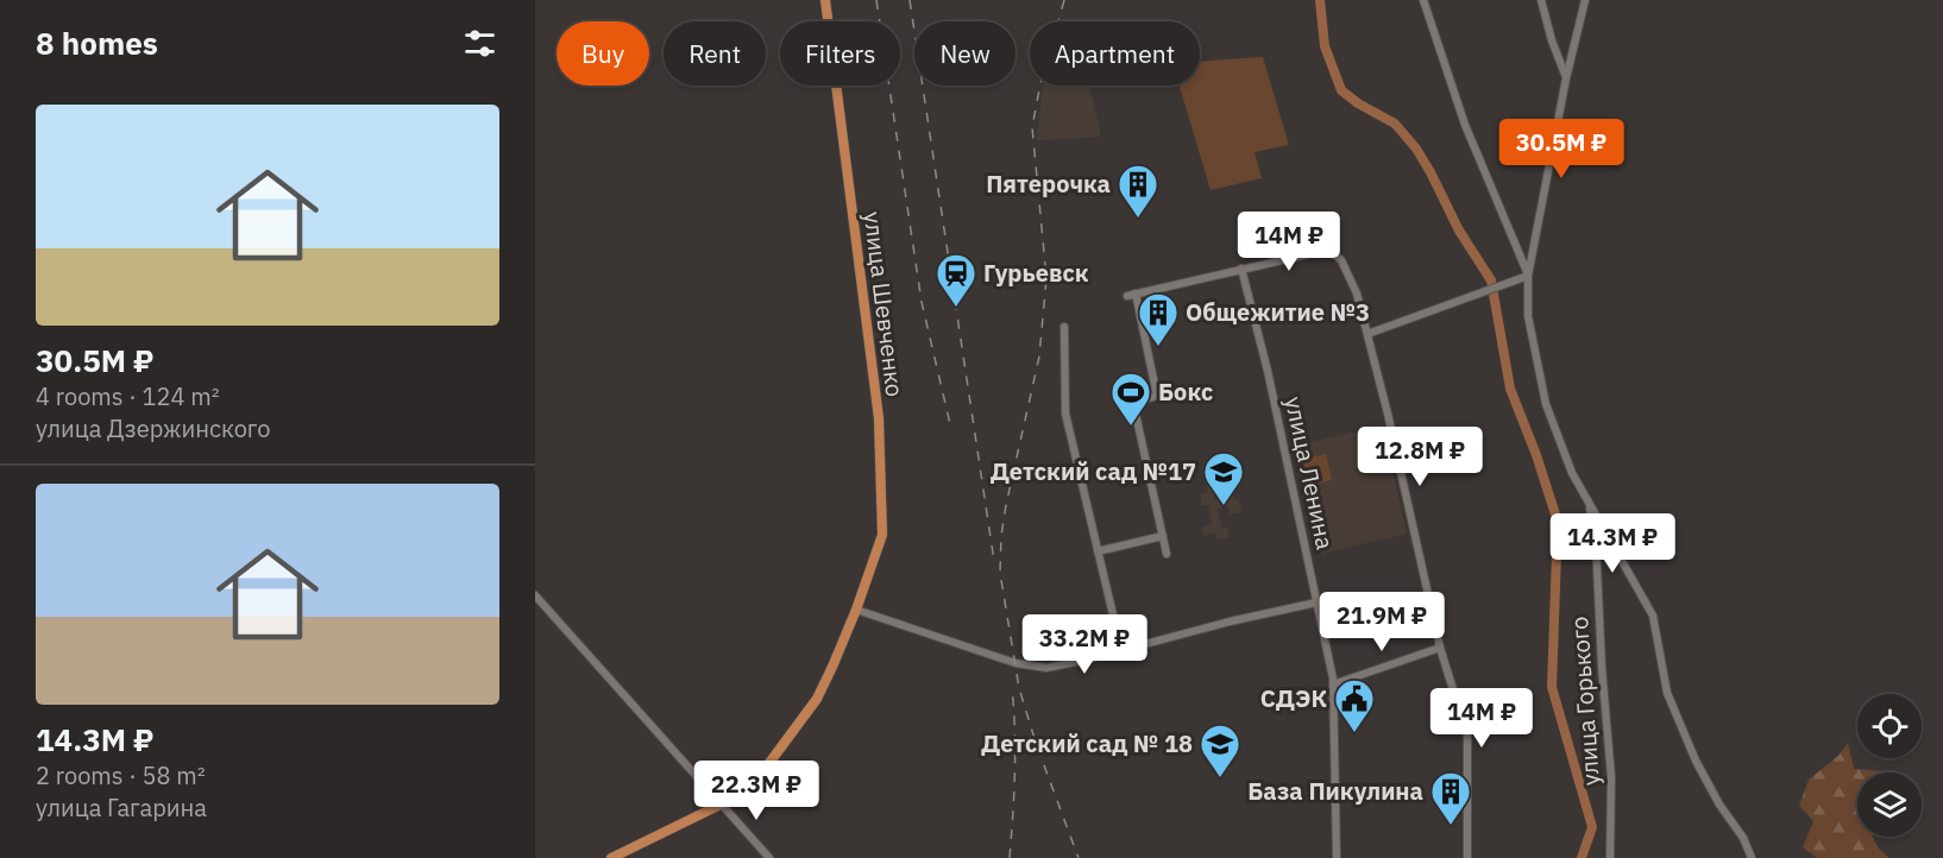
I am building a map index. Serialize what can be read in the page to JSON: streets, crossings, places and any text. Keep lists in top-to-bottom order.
{
  "streets": {
    "main road": ["улица Шевченко"],
    "street": ["улица Ленина", "улица Горького"]
  },
  "places": {
    "building": ["Пятерочка", "Общежитие №3", "База Пикулина"],
    "station": ["Гурьевск"],
    "sports": ["Бокс"],
    "school or university": ["Детский сад №17", "Детский сад № 18"],
    "public building": ["СДЭК"]
  },
  "page": {
    "heading": "8 homes",
    "chip": [
      "Buy",
      "Rent",
      "Filters",
      "New",
      "Apartment"
    ],
    "list": [
      {
        "name": "30.5M ₽",
        "note": "4 rooms · 124 m² · улица Дзержинского"
      },
      {
        "name": "14.3M ₽",
        "note": "2 rooms · 58 m² · улица Гагарина"
      }
    ],
    "price": [
      "30.5M ₽",
      "14M ₽",
      "12.8M ₽",
      "14.3M ₽",
      "21.9M ₽",
      "33.2M ₽",
      "14M ₽",
      "22.3M ₽"
    ]
  }
}
